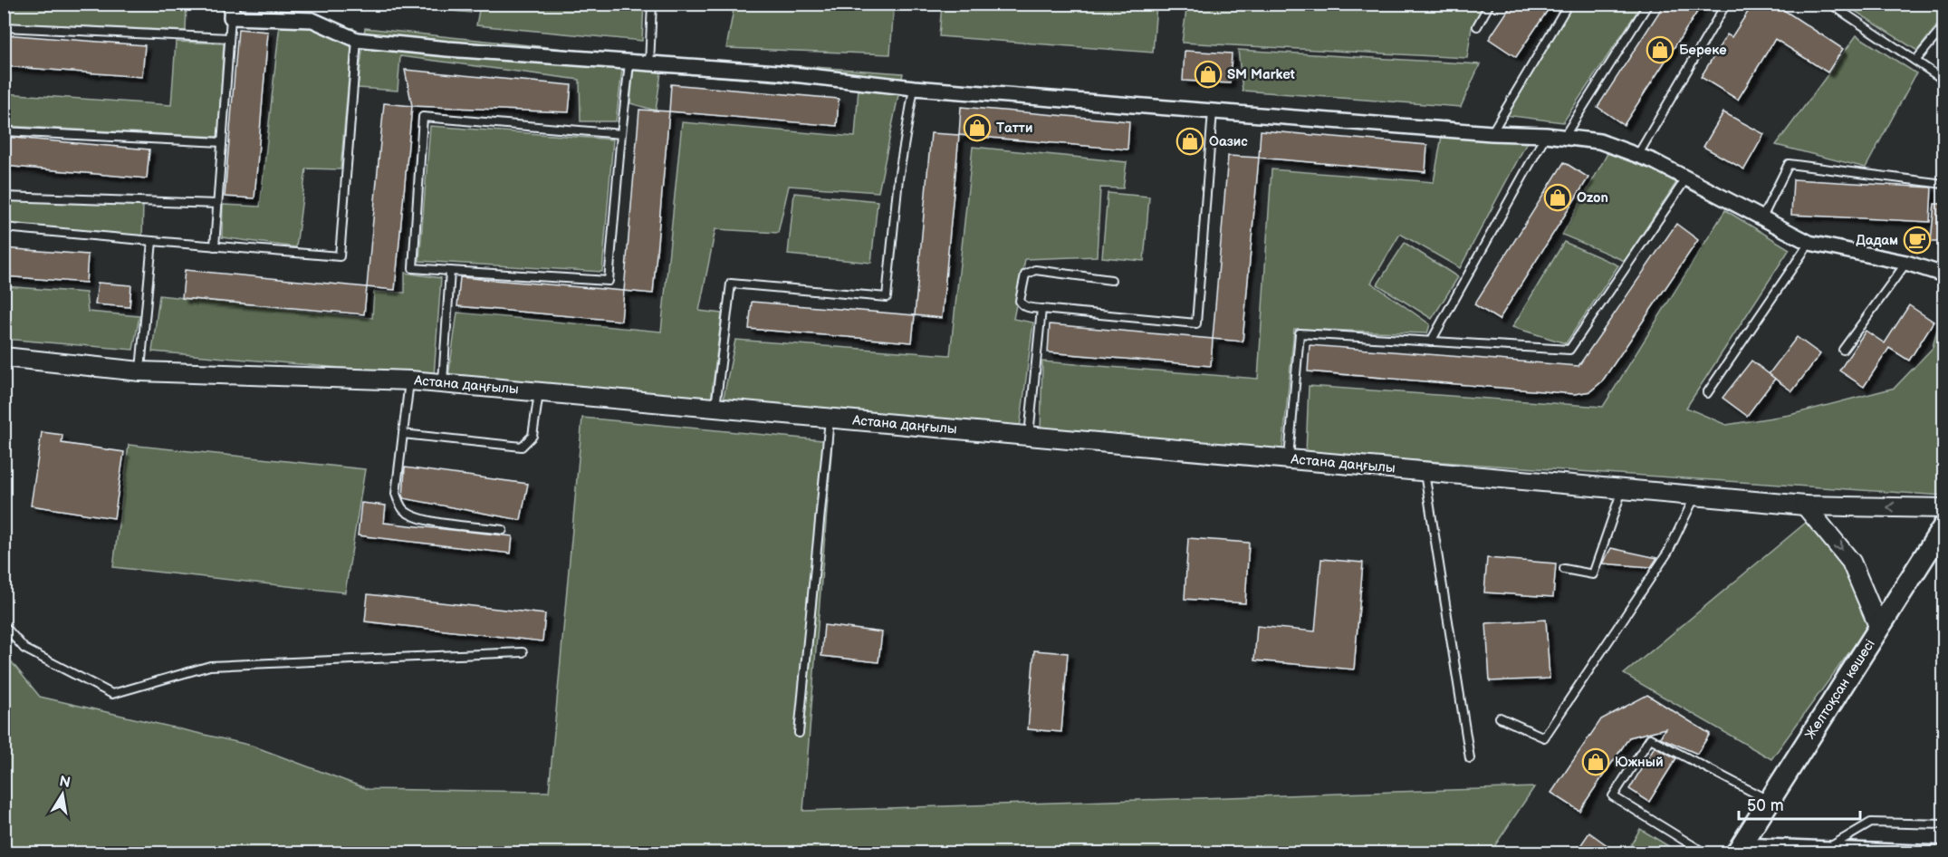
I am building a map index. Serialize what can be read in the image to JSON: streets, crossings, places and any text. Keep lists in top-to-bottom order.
{
  "streets": {
    "main road": ["Желтоқсан көшесі"],
    "street": ["Астана даңғылы"]
  },
  "places": {
    "shop": [
      "Береке",
      "SM Market",
      "Татти",
      "Оазис",
      "Ozon",
      "Южный"
    ],
    "cafe": ["Дадам"]
  },
  "scale_bar": "50 m",
  "north": "top"
}
